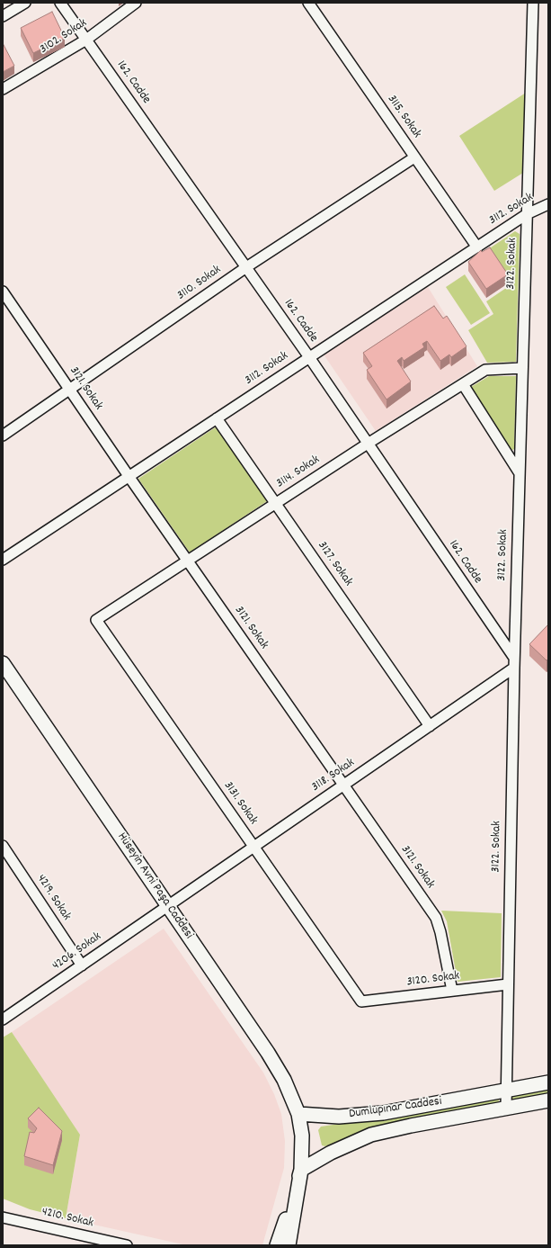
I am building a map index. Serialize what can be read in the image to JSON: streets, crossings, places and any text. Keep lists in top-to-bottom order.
{
  "streets": {
    "main road": ["Hüseyin Avni Paşa Caddesi", "Dumlupınar Caddesi"],
    "street": [
      "3102. Sokak",
      "162. Cadde",
      "3115. Sokak",
      "3112. Sokak",
      "3122. Sokak",
      "3110. Sokak",
      "3121. Sokak",
      "3114. Sokak",
      "3127. Sokak",
      "3118. Sokak",
      "3131. Sokak",
      "4219. Sokak",
      "4206. Sokak",
      "3120. Sokak",
      "4210. Sokak"
    ]
  },
  "crossings": [
    ["3102. Sokak", "162. Cadde"],
    ["162. Cadde", "3112. Sokak"],
    ["162. Cadde", "3122. Sokak"],
    ["162. Cadde", "3110. Sokak"],
    ["162. Cadde", "3114. Sokak"],
    ["162. Cadde", "3118. Sokak"],
    ["3115. Sokak", "3112. Sokak"],
    ["3115. Sokak", "3110. Sokak"],
    ["3112. Sokak", "3122. Sokak"],
    ["3112. Sokak", "3121. Sokak"],
    ["3112. Sokak", "3127. Sokak"],
    ["3122. Sokak", "3114. Sokak"],
    ["3122. Sokak", "3118. Sokak"],
    ["3122. Sokak", "3120. Sokak"],
    ["3122. Sokak", "Dumlupınar Caddesi"],
    ["3110. Sokak", "3121. Sokak"],
    ["3121. Sokak", "3114. Sokak"],
    ["3121. Sokak", "3118. Sokak"],
    ["3121. Sokak", "3120. Sokak"],
    ["3114. Sokak", "3127. Sokak"],
    ["3114. Sokak", "3131. Sokak"],
    ["3127. Sokak", "3118. Sokak"],
    ["3118. Sokak", "3131. Sokak"],
    ["3118. Sokak", "Hüseyin Avni Paşa Caddesi"],
    ["3118. Sokak", "4206. Sokak"],
    ["3131. Sokak", "3120. Sokak"],
    ["Hüseyin Avni Paşa Caddesi", "4206. Sokak"],
    ["Hüseyin Avni Paşa Caddesi", "Dumlupınar Caddesi"],
    ["4219. Sokak", "4206. Sokak"]
  ]
}
